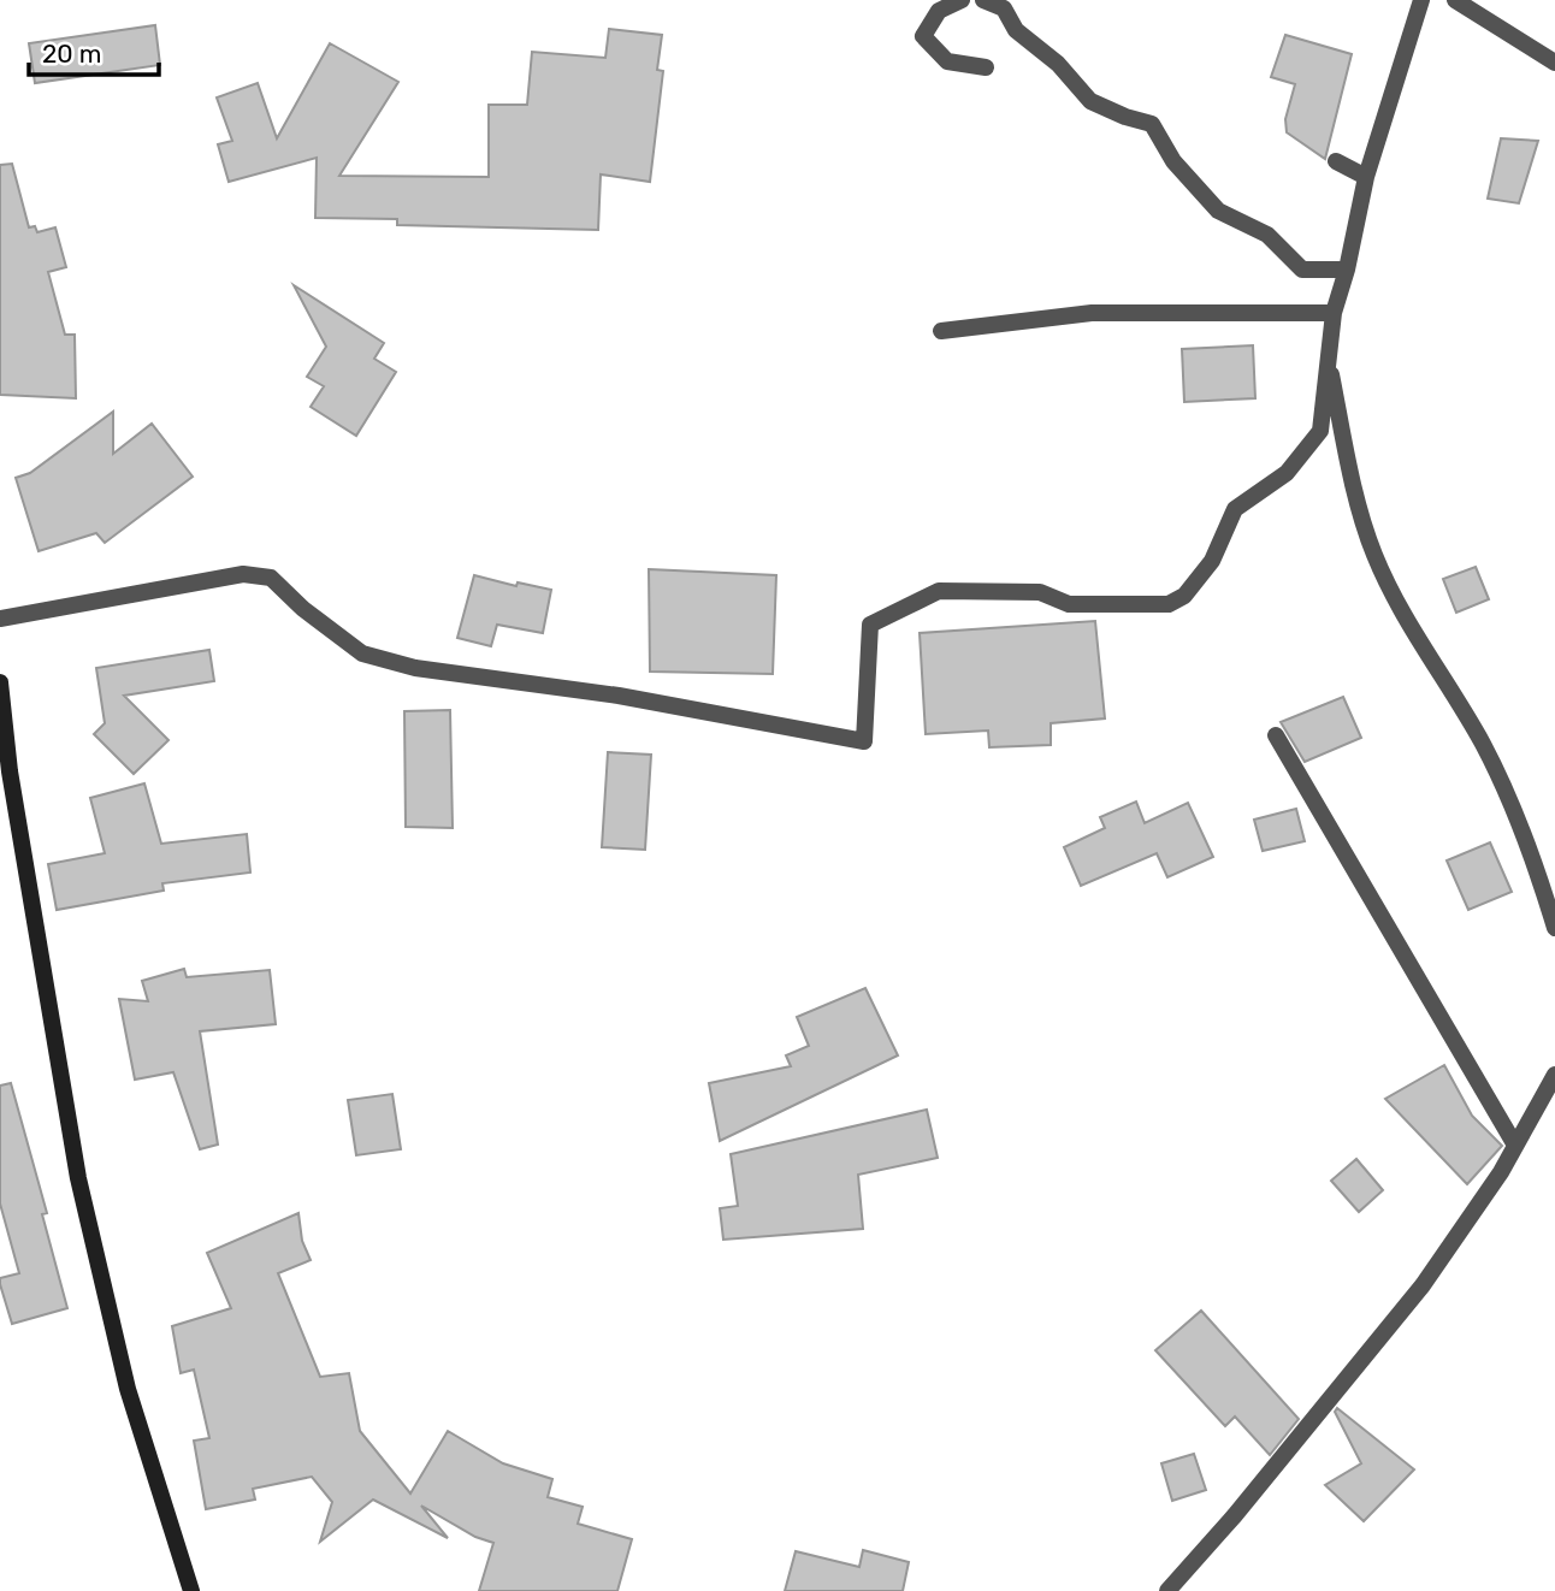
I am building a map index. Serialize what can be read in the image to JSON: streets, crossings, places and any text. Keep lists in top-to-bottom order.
{
  "scale_bar": "20 m"
}
